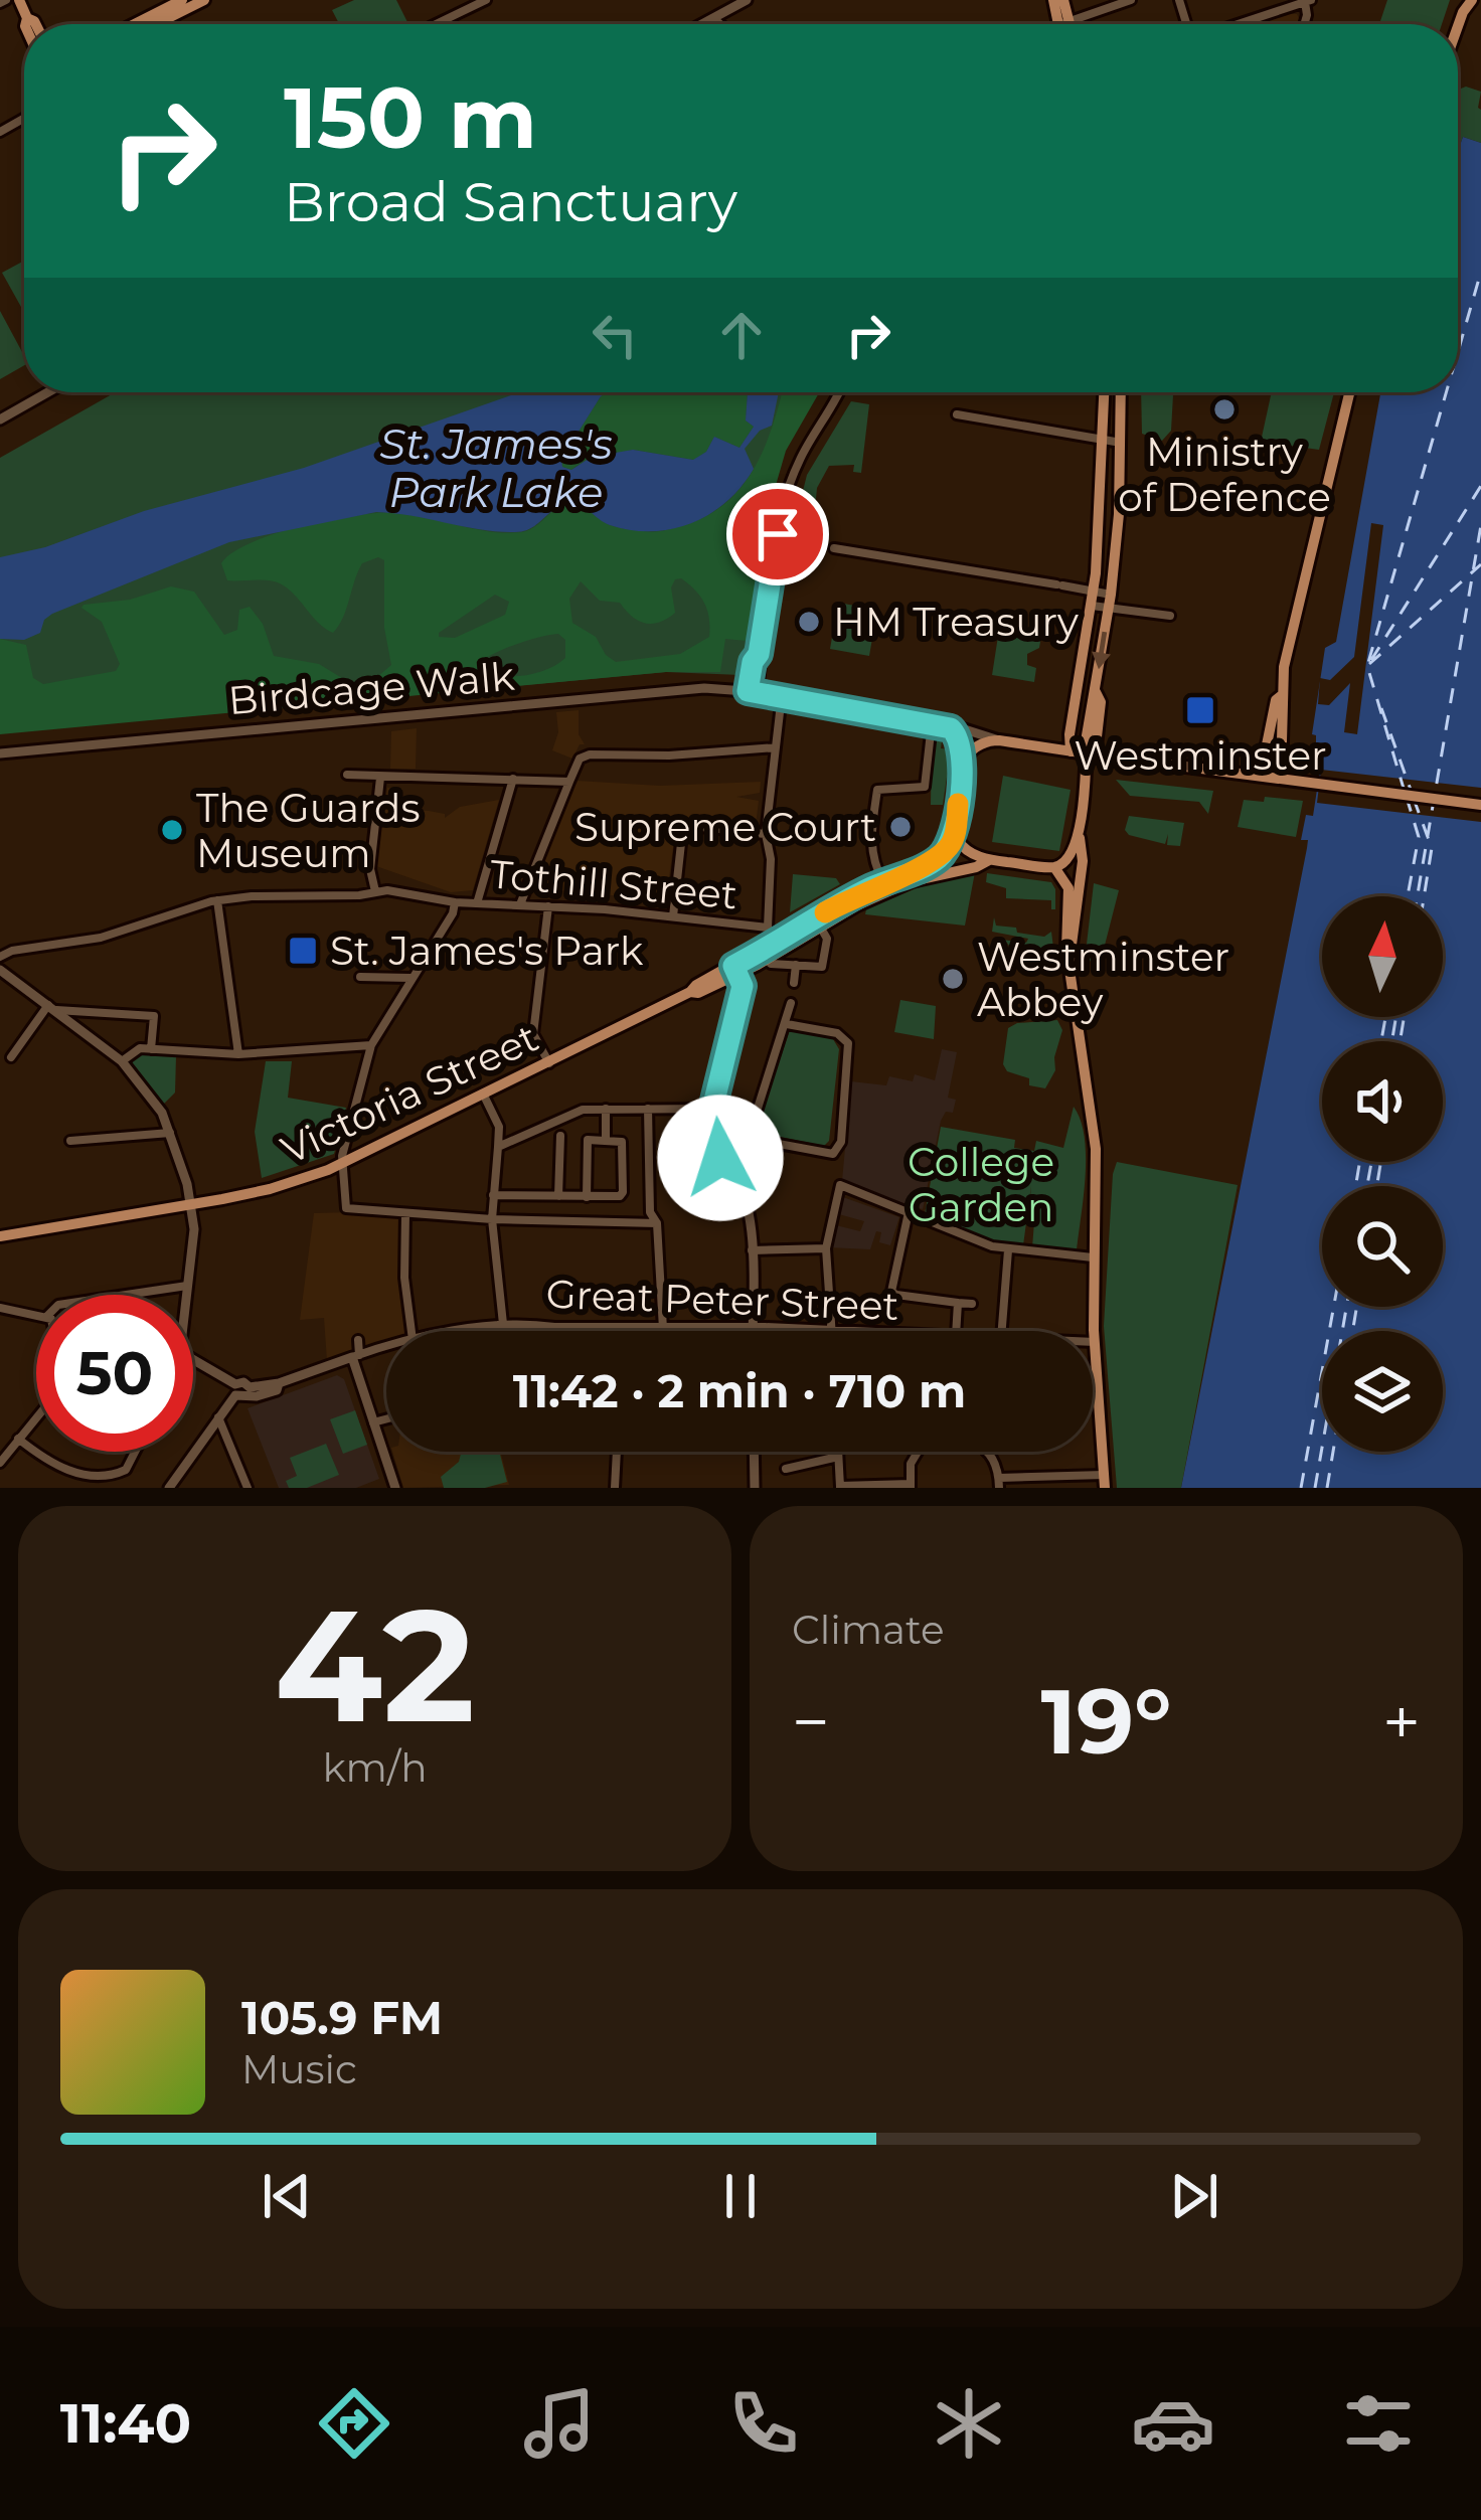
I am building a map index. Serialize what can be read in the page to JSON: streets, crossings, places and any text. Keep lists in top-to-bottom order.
{
  "streets": {
    "main road": ["Birdcage Walk", "Victoria Street"],
    "street": ["Tothill Street", "Great Peter Street"]
  },
  "water": ["St. James's Park Lake"],
  "parks": ["College Garden"],
  "places": {
    "other": [
      "Ministry of Defence",
      "HM Treasury",
      "Supreme Court",
      "The Guards Museum",
      "Westminster Abbey"
    ],
    "transit": ["Westminster", "St. James's Park"]
  },
  "north": "top",
  "page": {
    "turn": ["150 m", "Broad Sanctuary"],
    "limit": "50",
    "trip": "11:42 · 2 min · 710 m",
    "tile": [
      ["42", "km/h"],
      "Climate"
    ],
    "heat": ["−", "19°", "+"],
    "song": ["105.9 FM", "Music"],
    "tabs": "11:40"
  }
}
